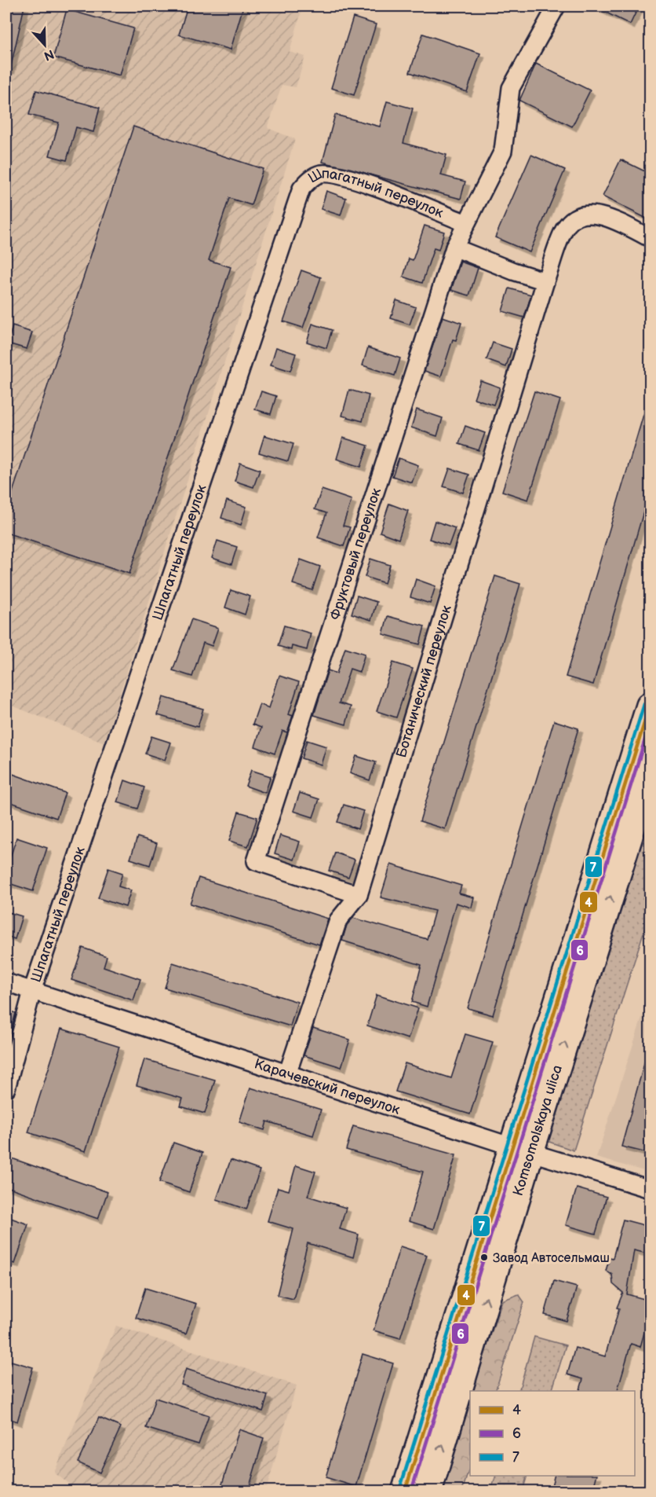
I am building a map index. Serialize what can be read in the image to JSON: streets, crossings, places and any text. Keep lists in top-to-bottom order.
{
  "streets": {
    "main road": ["Komsomolskaya ulica"],
    "street": [
      "Шпагатный переулок",
      "Фруктовый переулок",
      "Ботанический переулок",
      "Карачевский переулок"
    ]
  },
  "crossings": [
    ["Шпагатный переулок", "Фруктовый переулок"],
    ["Шпагатный переулок", "Карачевский переулок"],
    ["Фруктовый переулок", "Ботанический переулок"],
    ["Ботанический переулок", "Карачевский переулок"],
    ["Карачевский переулок", "Komsomolskaya ulica"]
  ],
  "places": ["Завод Автосельмаш"],
  "lines": ["transit line 7", "transit line 4", "transit line 6"],
  "legend": ["4", "6", "7"],
  "north": "bottom"
}
